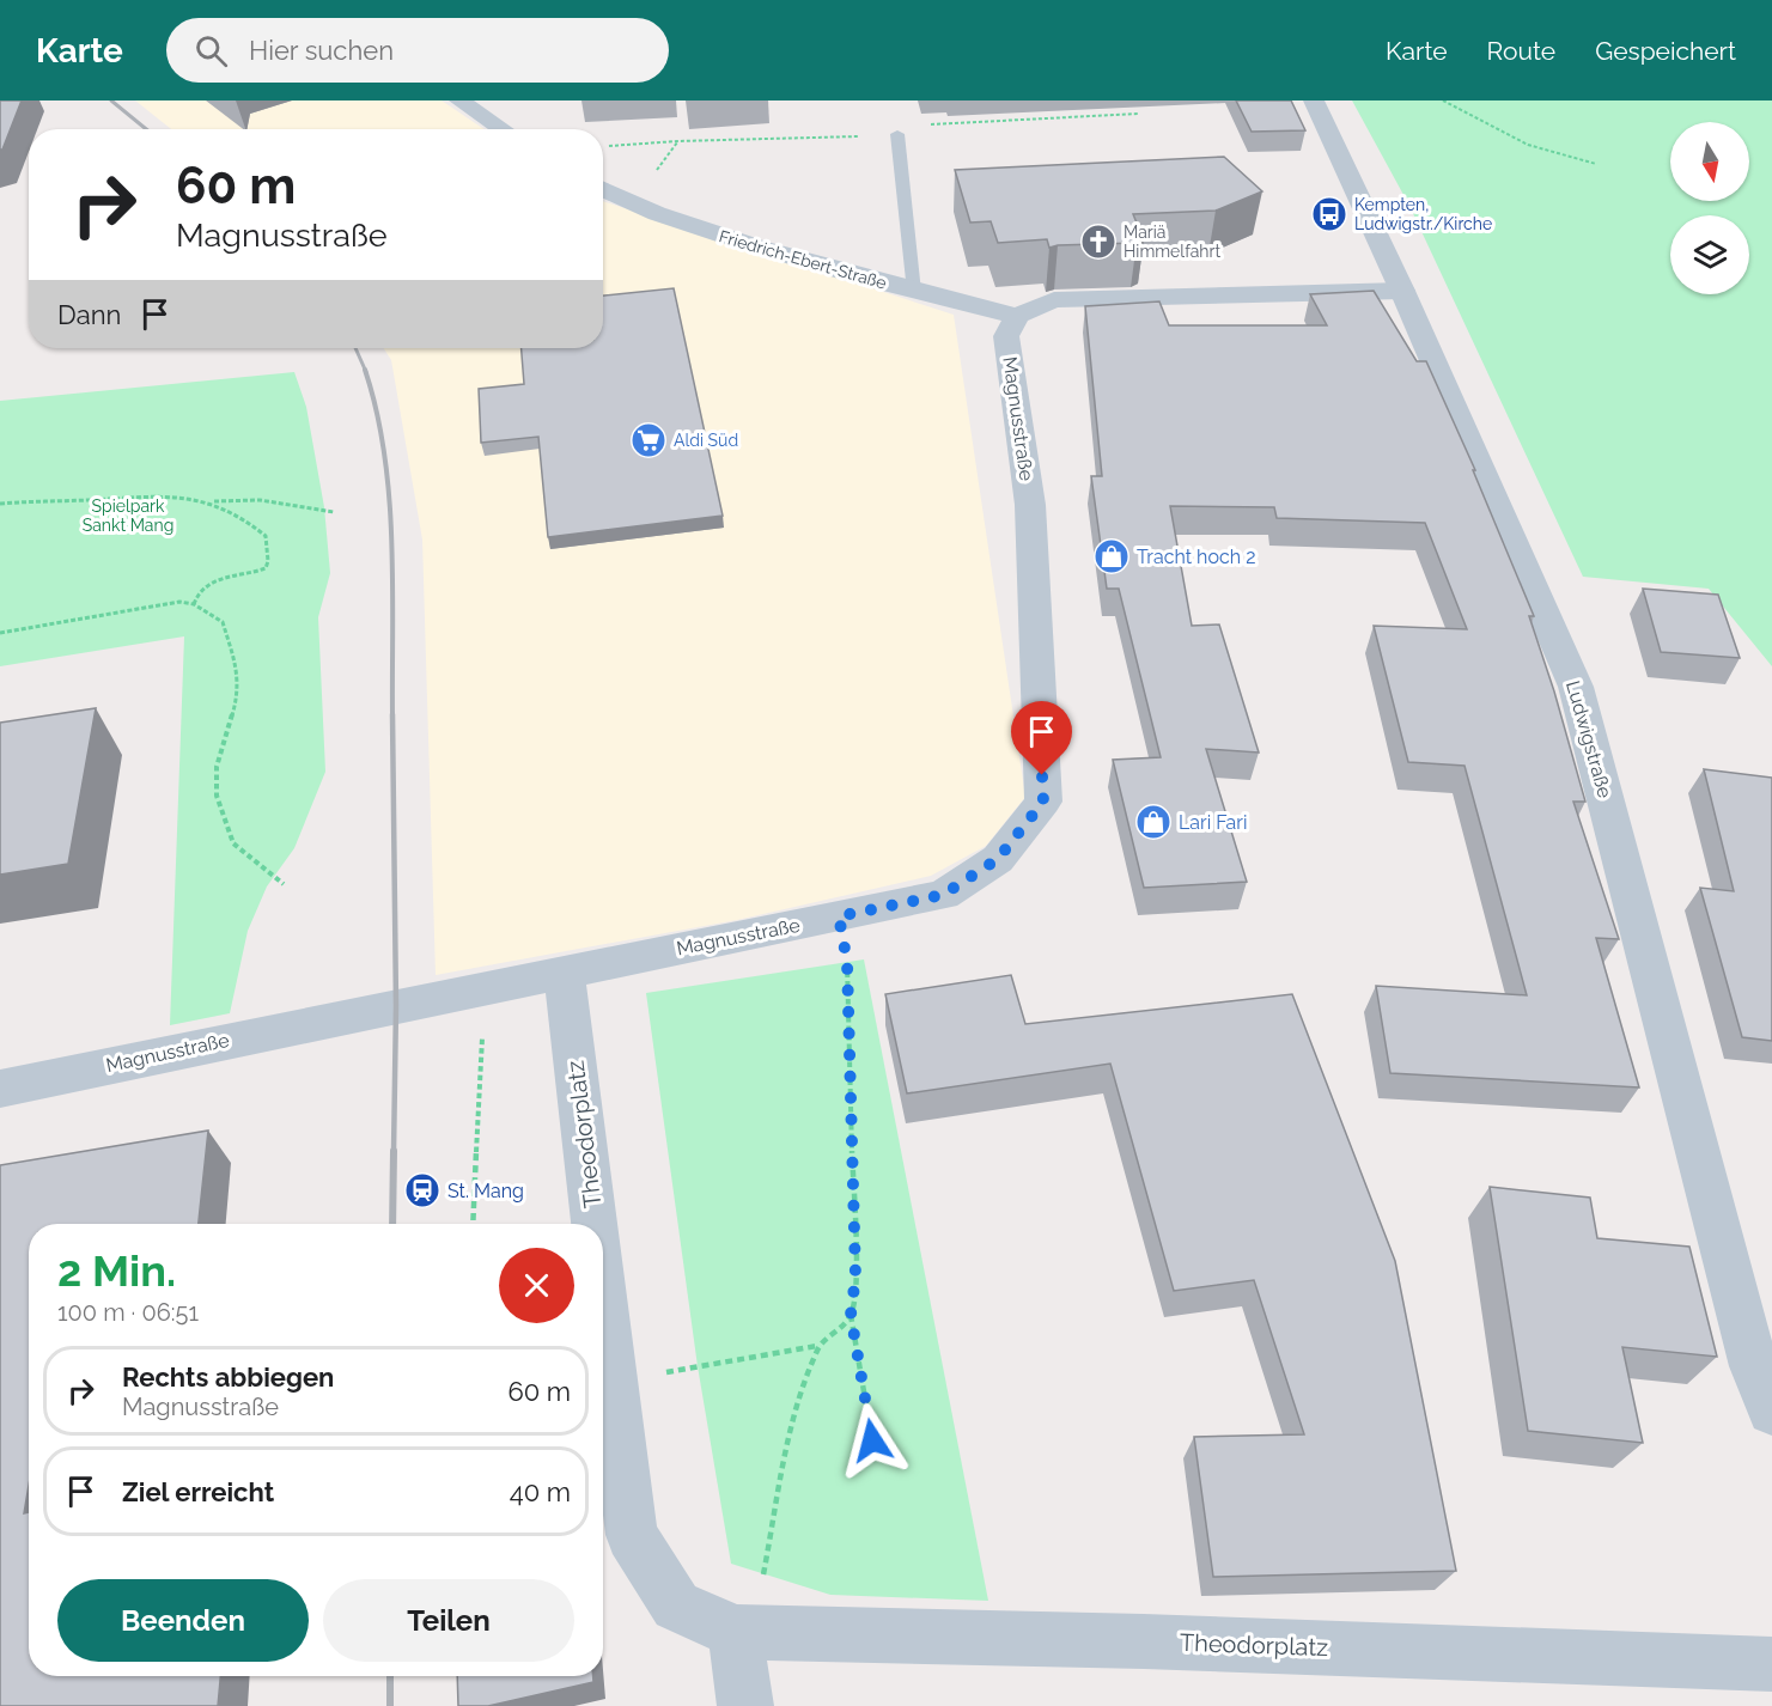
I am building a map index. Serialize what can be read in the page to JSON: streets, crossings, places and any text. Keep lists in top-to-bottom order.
{
  "streets": {
    "street": [
      "Friedrich-Ebert-Straße",
      "Magnusstraße",
      "Ludwigstraße",
      "Theodorplatz"
    ]
  },
  "crossings": [
    ["Friedrich-Ebert-Straße", "Magnusstraße"],
    ["Magnusstraße", "Theodorplatz"]
  ],
  "parks": ["Spielpark Sankt Mang"],
  "places": {
    "bus stop": ["Kempten, Ludwigstr./Kirche"],
    "church": ["Mariä Himmelfahrt"],
    "supermarket": ["Aldi Süd"],
    "shop": ["Tracht hoch 2", "Lari Fari"],
    "station": ["St. Mang"]
  },
  "north": "bottom",
  "page": {
    "header": "Karte",
    "search": "Hier suchen",
    "nav": ["Karte", "Route", "Gespeichert"],
    "turn": ["60 m", "Magnusstraße"],
    "then": "Dann",
    "heading": ["2 Min.", "100 m · 06:51"],
    "list": [
      {
        "name": "Rechts abbiegen",
        "note": "Magnusstraße",
        "value": "60 m"
      },
      {
        "name": "Ziel erreicht",
        "value": "40 m"
      }
    ],
    "buttons": ["Beenden", "Teilen"]
  }
}
